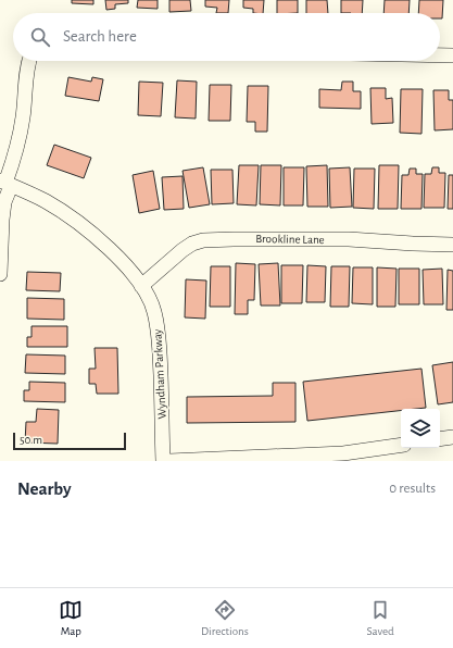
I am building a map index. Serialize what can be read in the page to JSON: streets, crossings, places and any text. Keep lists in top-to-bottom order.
{
  "streets": {
    "street": ["Brookline Lane", "Wyndham Parkway"]
  },
  "crossings": [
    ["Brookline Lane", "Wyndham Parkway"]
  ],
  "scale_bar": "50 m",
  "page": {
    "search": "Search here",
    "scale": "50 m",
    "heading": ["Nearby", "0 results"],
    "nav": ["Map", "Directions", "Saved"]
  }
}
